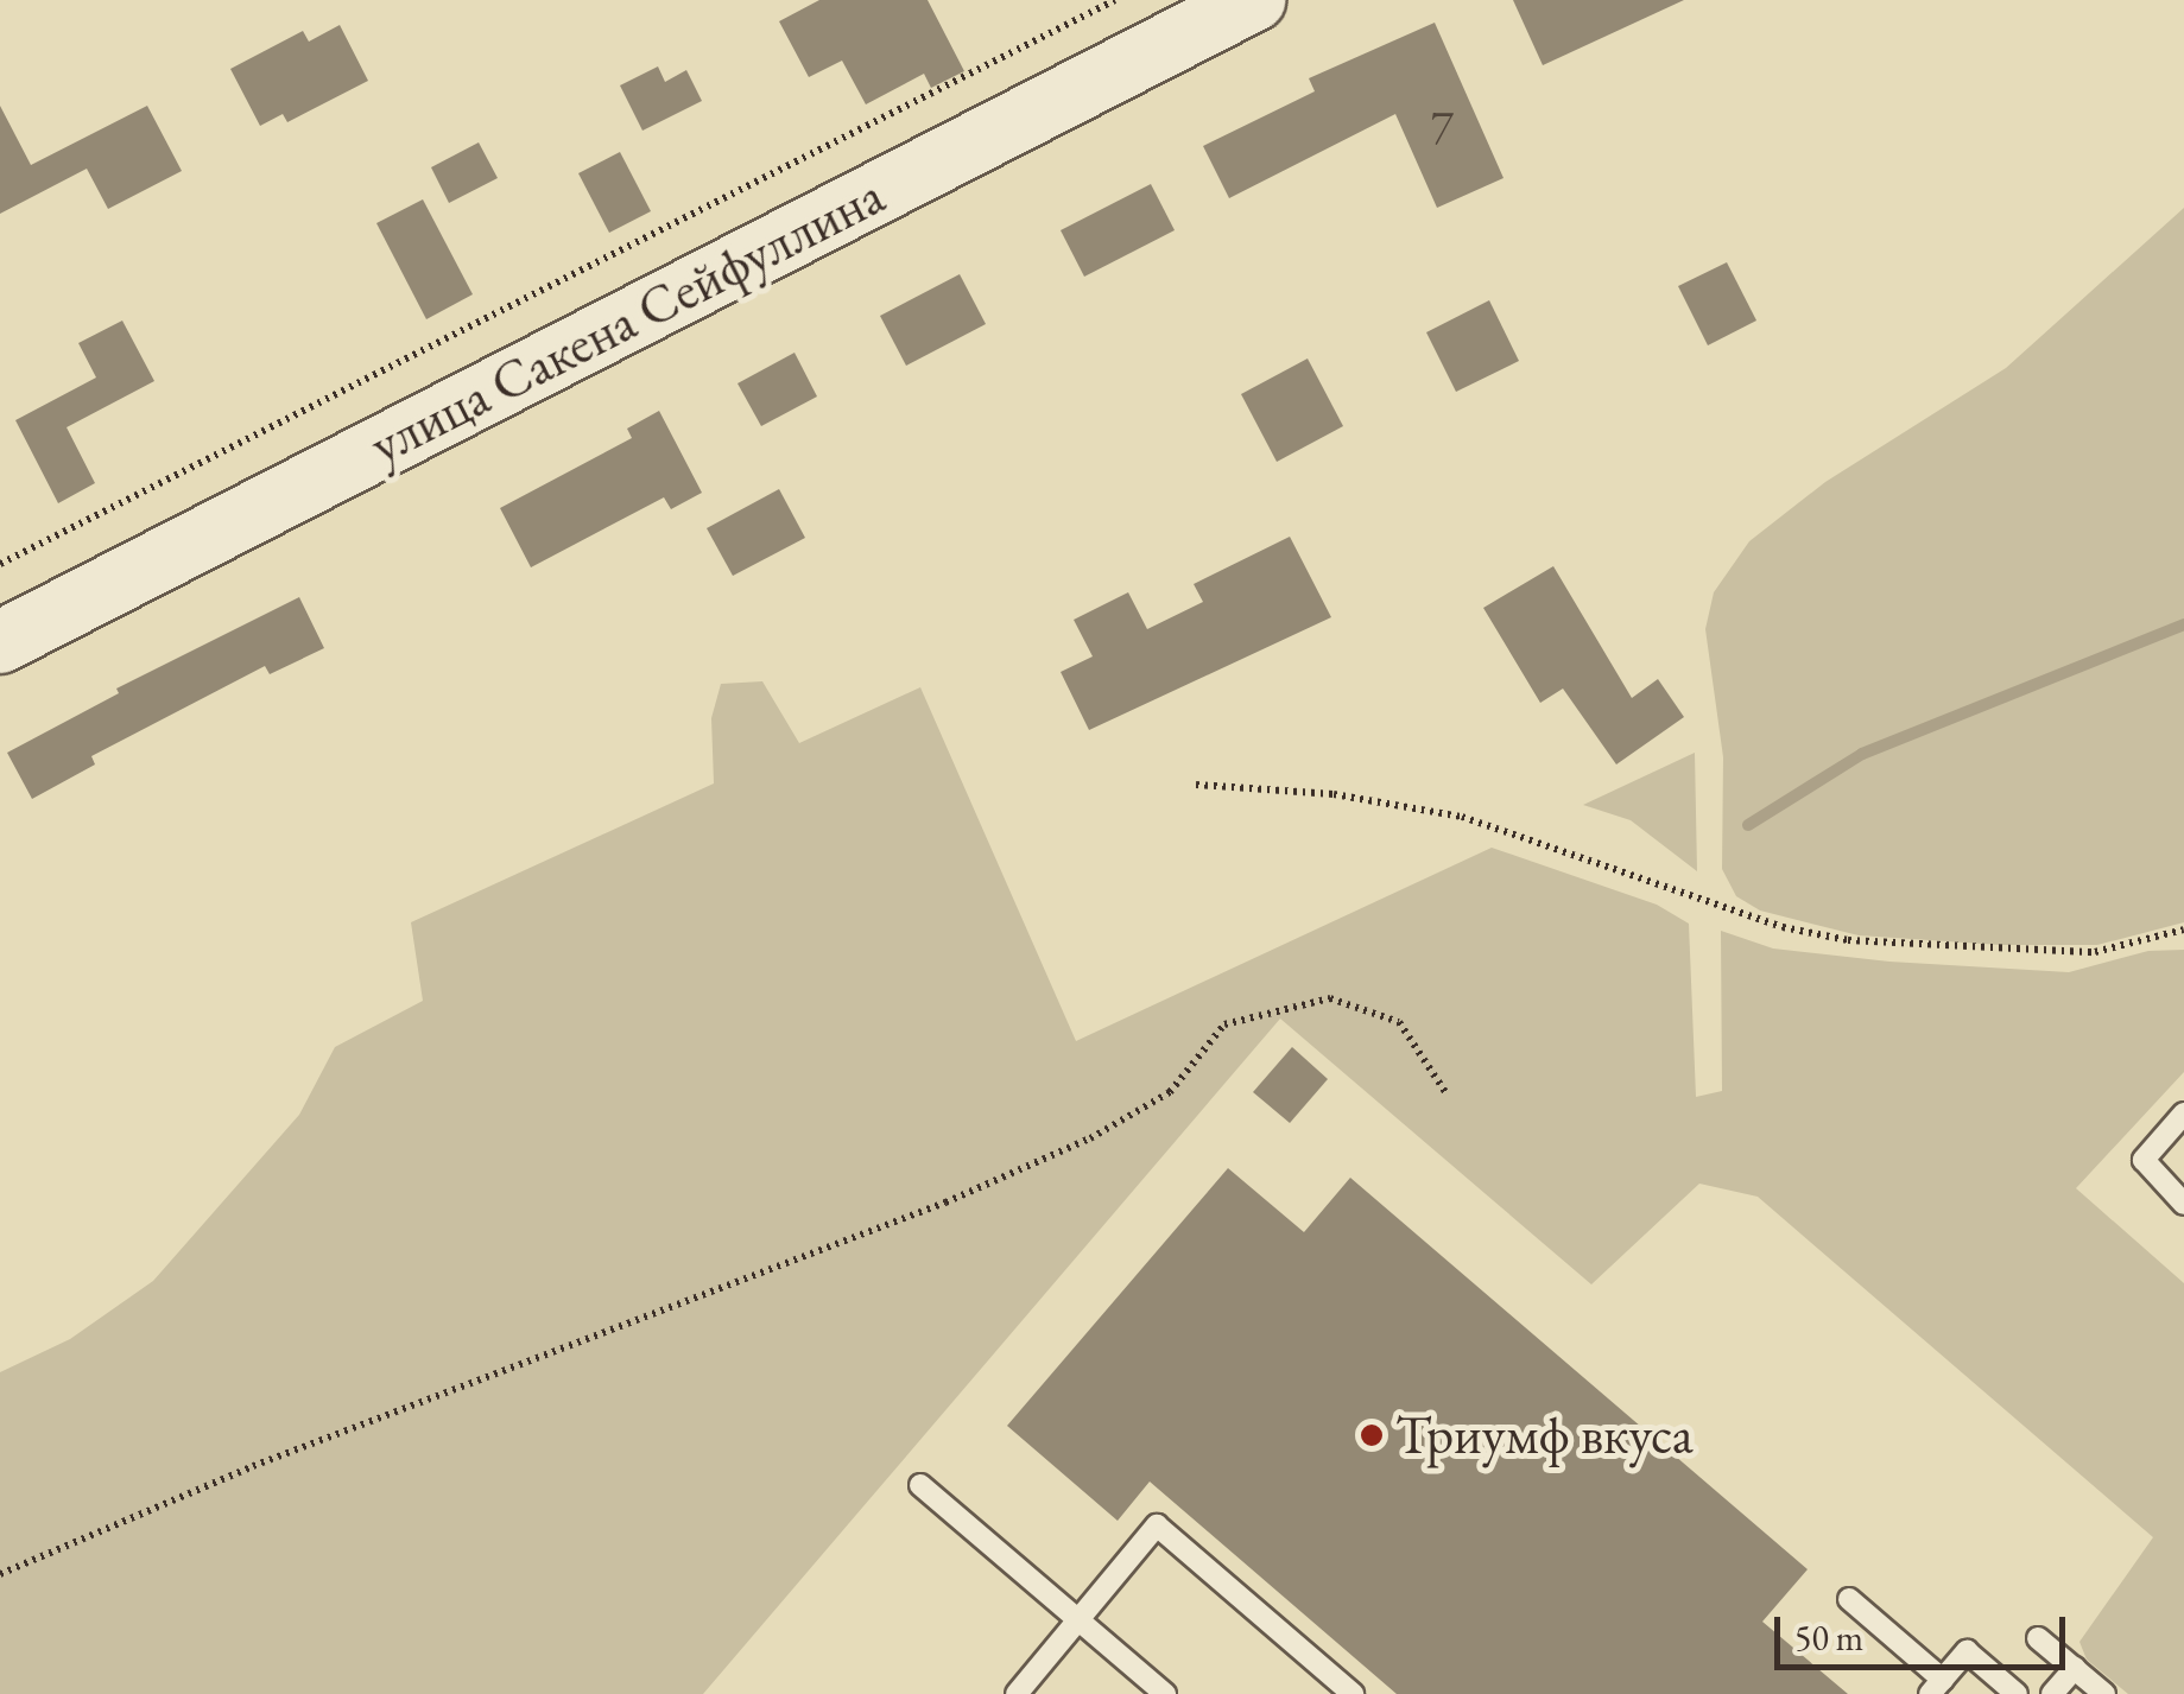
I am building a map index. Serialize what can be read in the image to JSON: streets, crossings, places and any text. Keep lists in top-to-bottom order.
{
  "streets": {
    "main road": ["улица Сакена Сейфуллина"]
  },
  "places": ["Триумф вкуса"],
  "house_numbers": ["7"],
  "scale_bar": "50 m"
}
